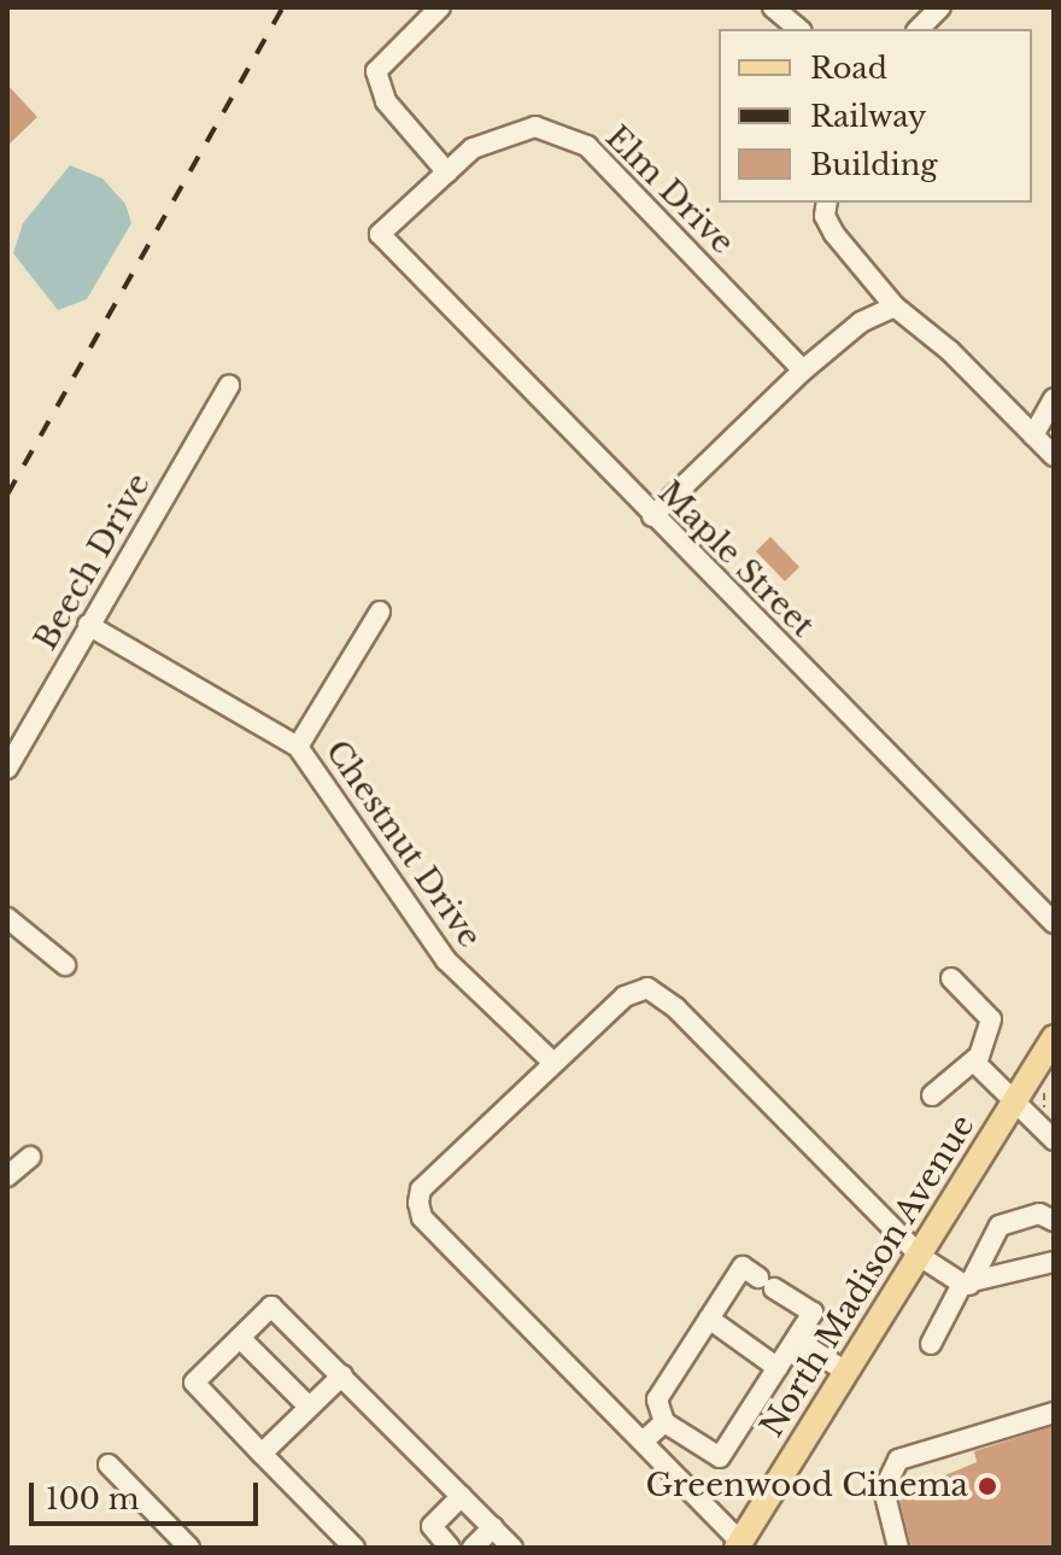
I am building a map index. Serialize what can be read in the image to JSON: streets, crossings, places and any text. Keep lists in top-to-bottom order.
{
  "streets": {
    "main road": ["North Madison Avenue"],
    "street": [
      "Elm Drive",
      "Maple Street",
      "Beech Drive",
      "Chestnut Drive"
    ]
  },
  "crossings": [
    ["Elm Drive", "Maple Street"],
    ["Beech Drive", "Chestnut Drive"]
  ],
  "places": ["Greenwood Cinema"],
  "legend": ["Road", "Railway", "Building"],
  "scale_bar": "100 m"
}
